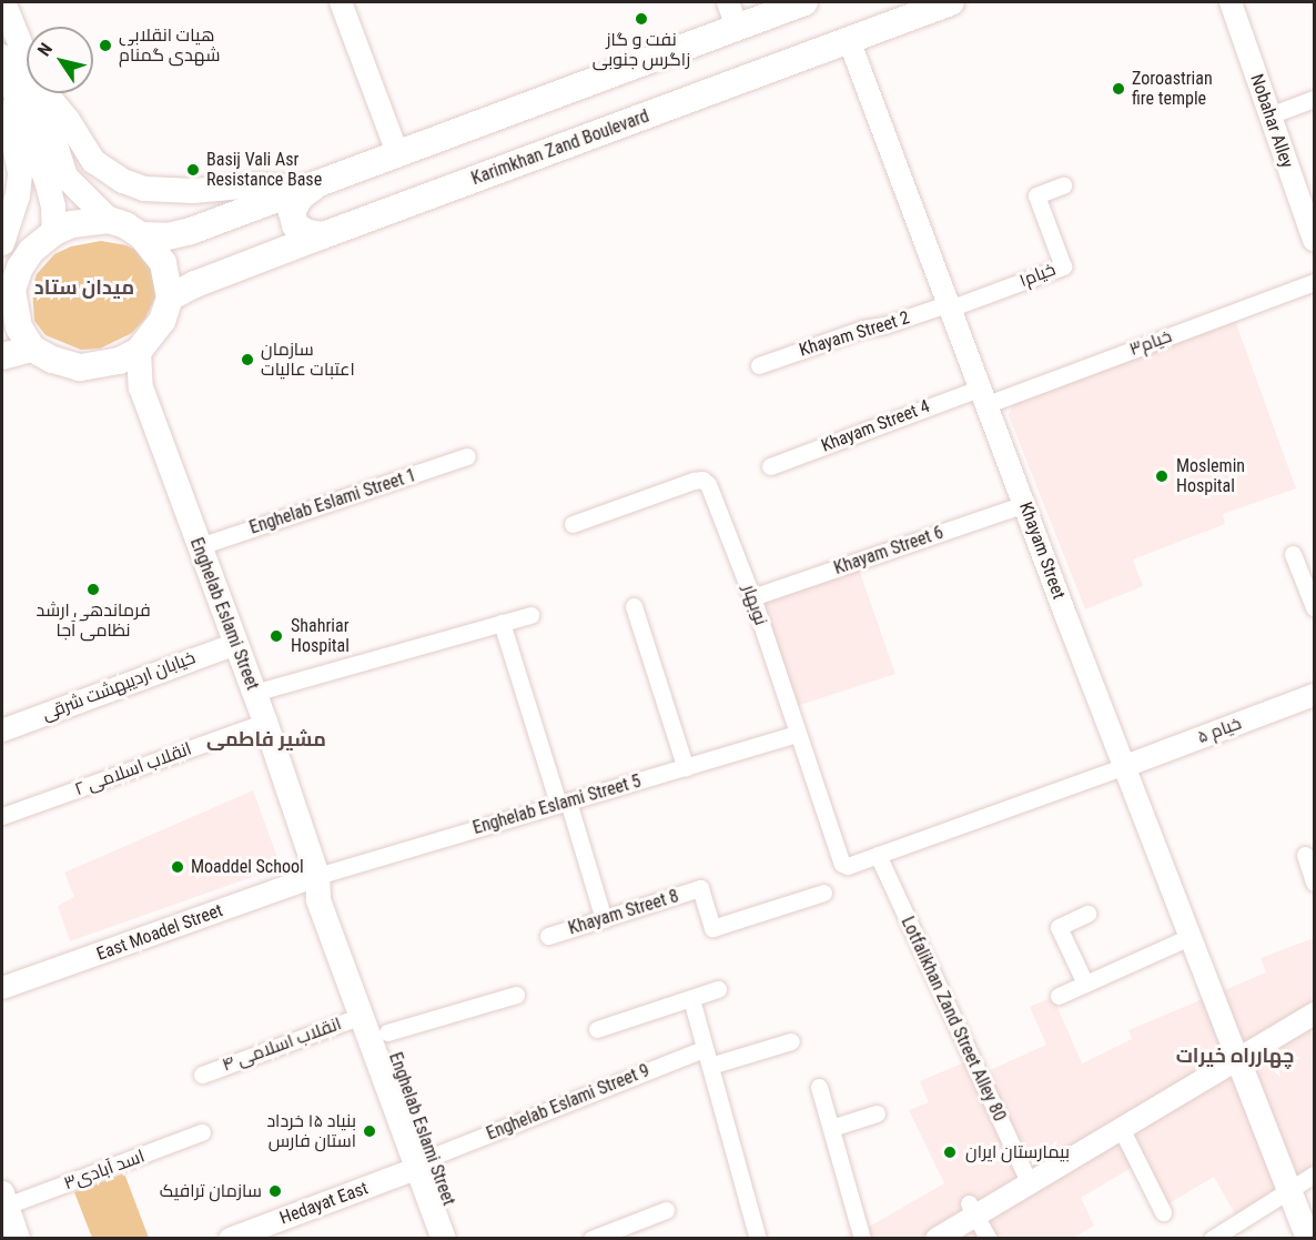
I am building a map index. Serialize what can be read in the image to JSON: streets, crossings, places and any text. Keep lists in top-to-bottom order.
{
  "streets": {
    "main road": ["Karimkhan Zand Boulevard", "Enghelab Eslami Street"],
    "street": [
      "Nobahar Alley",
      "۱خیام",
      "Khayam Street 2",
      "خیام۳",
      "Khayam Street 4",
      "Enghelab Eslami Street 1",
      "Khayam Street 6",
      "Khayam Street",
      "نوبهار",
      "خیابان اردیبهشت شرقی",
      "۵ خیام",
      "۲ انقلاب اسلامی",
      "Enghelab Eslami Street 5",
      "Khayam Street 8",
      "East Moadel Street",
      "Lotfalikhan Zand Street Alley 80",
      "۴ انقلاب اسلامی",
      "Enghelab Eslami Street 9",
      "اسد آبادی۳",
      "Hedayat East"
    ]
  },
  "crossings": [
    ["Karimkhan Zand Boulevard", "Khayam Street"],
    ["Karimkhan Zand Boulevard", "Enghelab Eslami Street"],
    ["۱خیام", "Khayam Street 2"],
    ["۱خیام", "Khayam Street"],
    ["Khayam Street 2", "Khayam Street"],
    ["خیام۳", "Khayam Street 4"],
    ["خیام۳", "Khayam Street"],
    ["Khayam Street 4", "Khayam Street"],
    ["Enghelab Eslami Street 1", "Enghelab Eslami Street"],
    ["Khayam Street 6", "Khayam Street"],
    ["Khayam Street 6", "نوبهار"],
    ["Khayam Street", "۵ خیام"],
    ["نوبهار", "Enghelab Eslami Street 5"],
    ["نوبهار", "Lotfalikhan Zand Street Alley 80"],
    ["Enghelab Eslami Street", "خیابان اردیبهشت شرقی"],
    ["Enghelab Eslami Street", "۲ انقلاب اسلامی"],
    ["Enghelab Eslami Street", "Enghelab Eslami Street 5"],
    ["Enghelab Eslami Street", "East Moadel Street"],
    ["Enghelab Eslami Street", "۴ انقلاب اسلامی"],
    ["Enghelab Eslami Street", "Enghelab Eslami Street 9"],
    ["Enghelab Eslami Street", "Hedayat East"],
    ["Enghelab Eslami Street 5", "East Moadel Street"],
    ["Enghelab Eslami Street 9", "Hedayat East"]
  ],
  "districts": ["میدان ستاد", "مشیر فاطمی", "چهارراه خیرات"],
  "places": [
    "نفت و گاز زاگرس جنوبی",
    "هیات انقلابی شهدی گمنام",
    "Zoroastrian fire temple",
    "Basij Vali Asr Resistance Base",
    "سازمان اعتبات عالیات",
    "Moslemin Hospital",
    "فرماندهی ارشد نظامی آجا",
    "Shahriar Hospital",
    "Moaddel School",
    "بنیاد ۱۵ خرداد استان فارس",
    "بیمارستان ایران",
    "سازمان ترافیک"
  ],
  "north": "top left"
}
